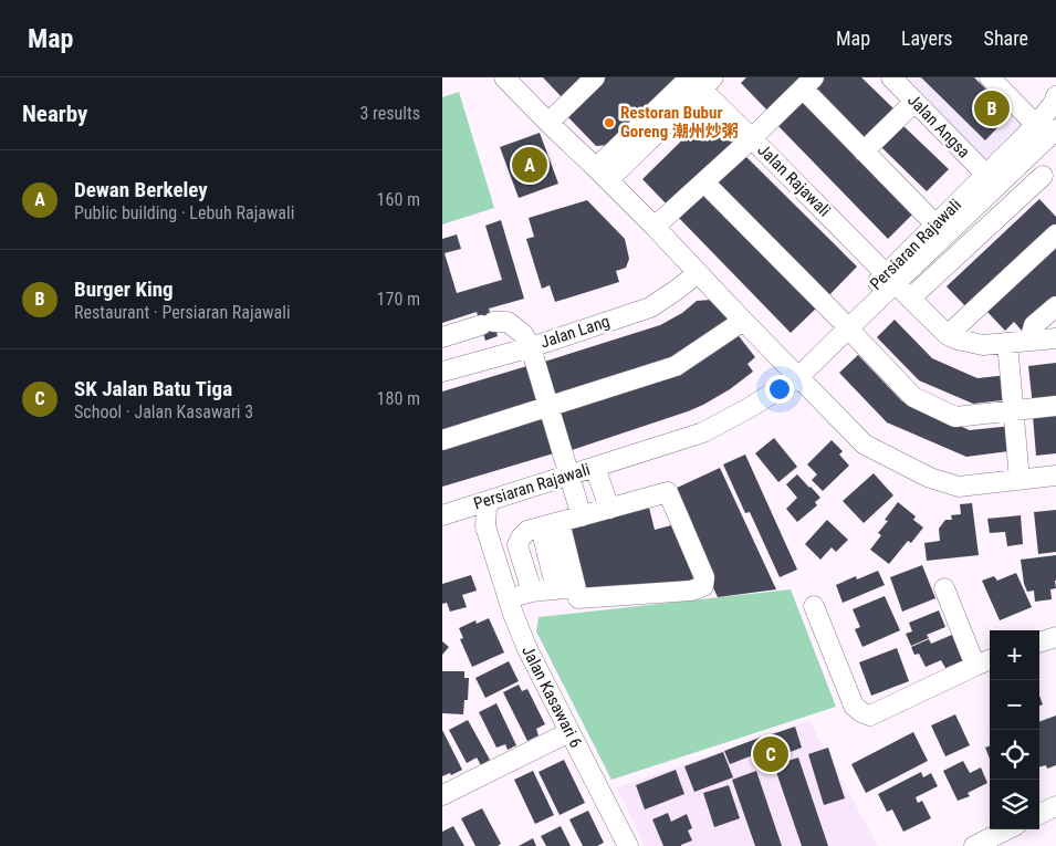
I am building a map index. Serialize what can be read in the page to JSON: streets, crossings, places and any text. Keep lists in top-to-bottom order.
{
  "streets": {
    "street": [
      "Jalan Angsa",
      "Jalan Rajawali",
      "Persiaran Rajawali",
      "Jalan Lang",
      "Jalan Kasawari 6"
    ]
  },
  "crossings": [
    ["Jalan Angsa", "Persiaran Rajawali"],
    ["Jalan Rajawali", "Persiaran Rajawali"]
  ],
  "places": ["Restoran Bubur Goreng 潮州炒粥"],
  "page": {
    "header": "Map",
    "nav": ["Map", "Layers", "Share"],
    "heading": ["Nearby", "3 results"],
    "pins": ["B", "A", "C"],
    "list": [
      {
        "mark": "A",
        "name": "Dewan Berkeley",
        "note": "Public building · Lebuh Rajawali",
        "value": "160 m"
      },
      {
        "mark": "B",
        "name": "Burger King",
        "note": "Restaurant · Persiaran Rajawali",
        "value": "170 m"
      },
      {
        "mark": "C",
        "name": "SK Jalan Batu Tiga",
        "note": "School · Jalan Kasawari 3",
        "value": "180 m"
      }
    ],
    "map_buttons": ["+", "−"]
  }
}
